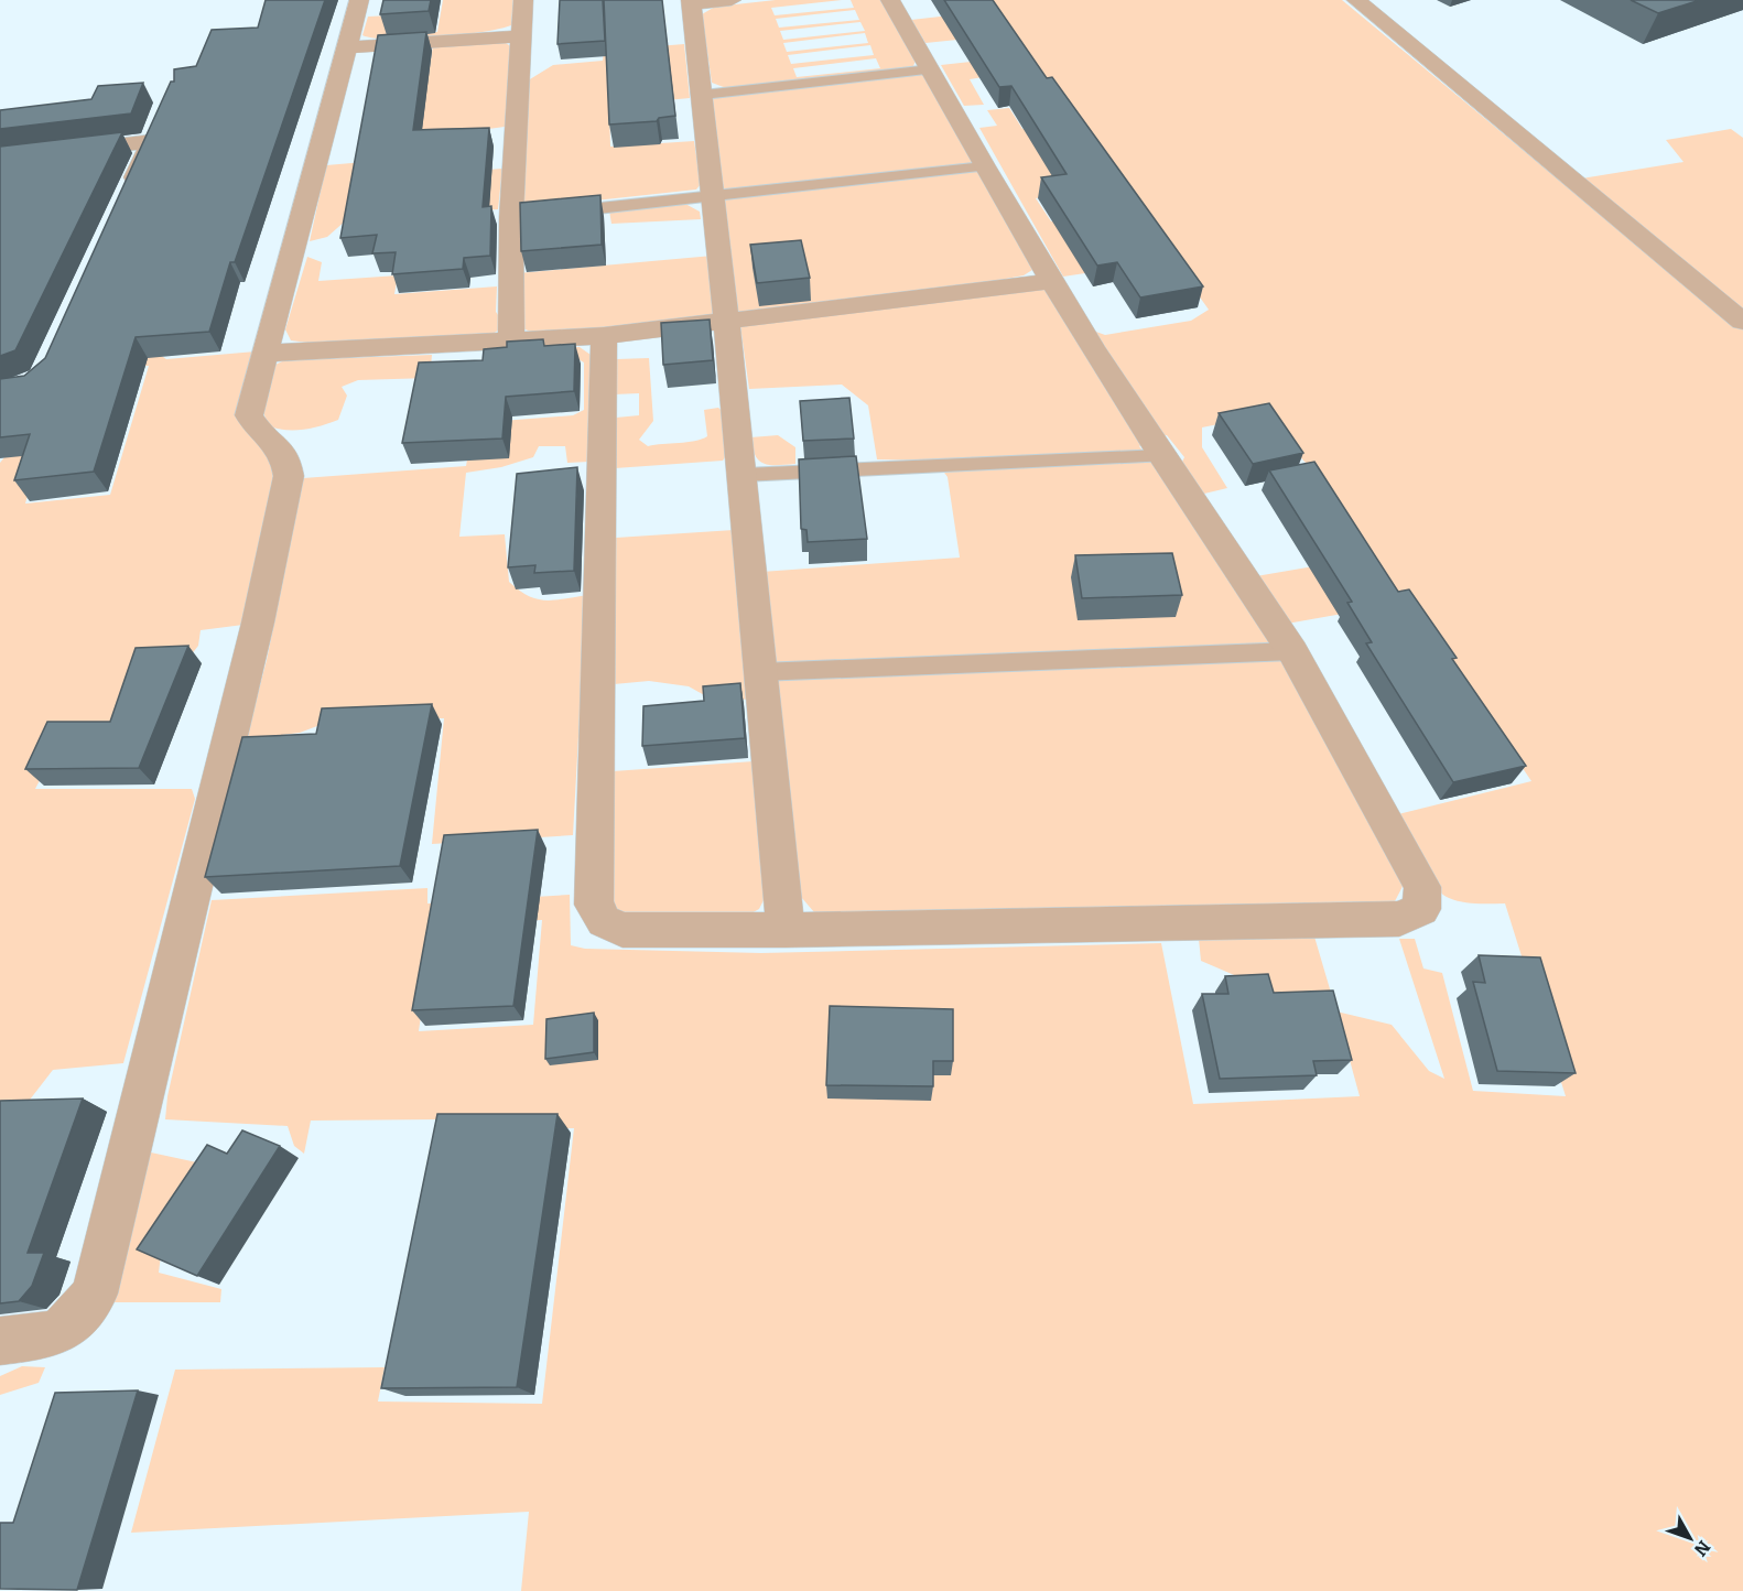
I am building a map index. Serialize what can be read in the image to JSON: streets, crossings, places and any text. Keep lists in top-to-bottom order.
{
  "north": "bottom right"
}
